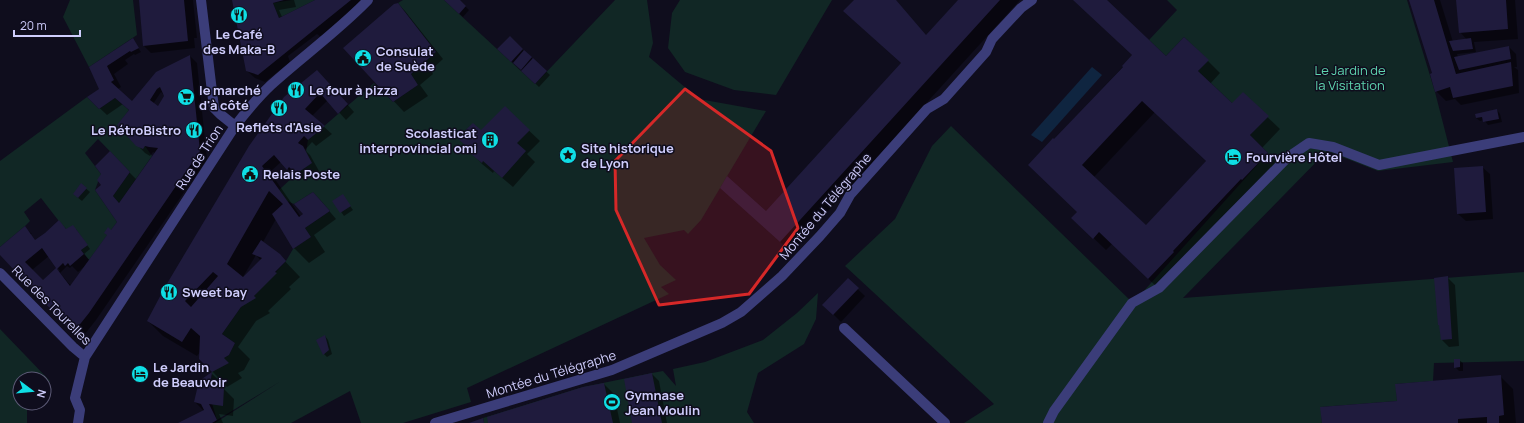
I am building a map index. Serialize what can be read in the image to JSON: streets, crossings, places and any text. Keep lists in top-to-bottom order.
{
  "streets": {
    "street": ["Rue de Trion", "Montée du Télégraphe", "Rue des Tourelles"]
  },
  "crossings": [
    ["Rue de Trion", "Rue des Tourelles"]
  ],
  "parks": ["Le Jardin de la Visitation"],
  "places": {
    "restaurant": [
      "Le Café des Maka-B",
      "Le four à pizza",
      "Reflets d'Asie",
      "Le RétroBistro",
      "Sweet bay"
    ],
    "public building": ["Consulat de Suède", "Relais Poste"],
    "supermarket": ["le marché d'à côté"],
    "building": ["Scolasticat interprovincial omi"],
    "place": ["Site historique de Lyon"],
    "hotel": ["Fourvière Hôtel", "Le Jardin de Beauvoir"],
    "sports": ["Gymnase Jean Moulin"]
  },
  "scale_bar": "20 m",
  "north": "right"
}
